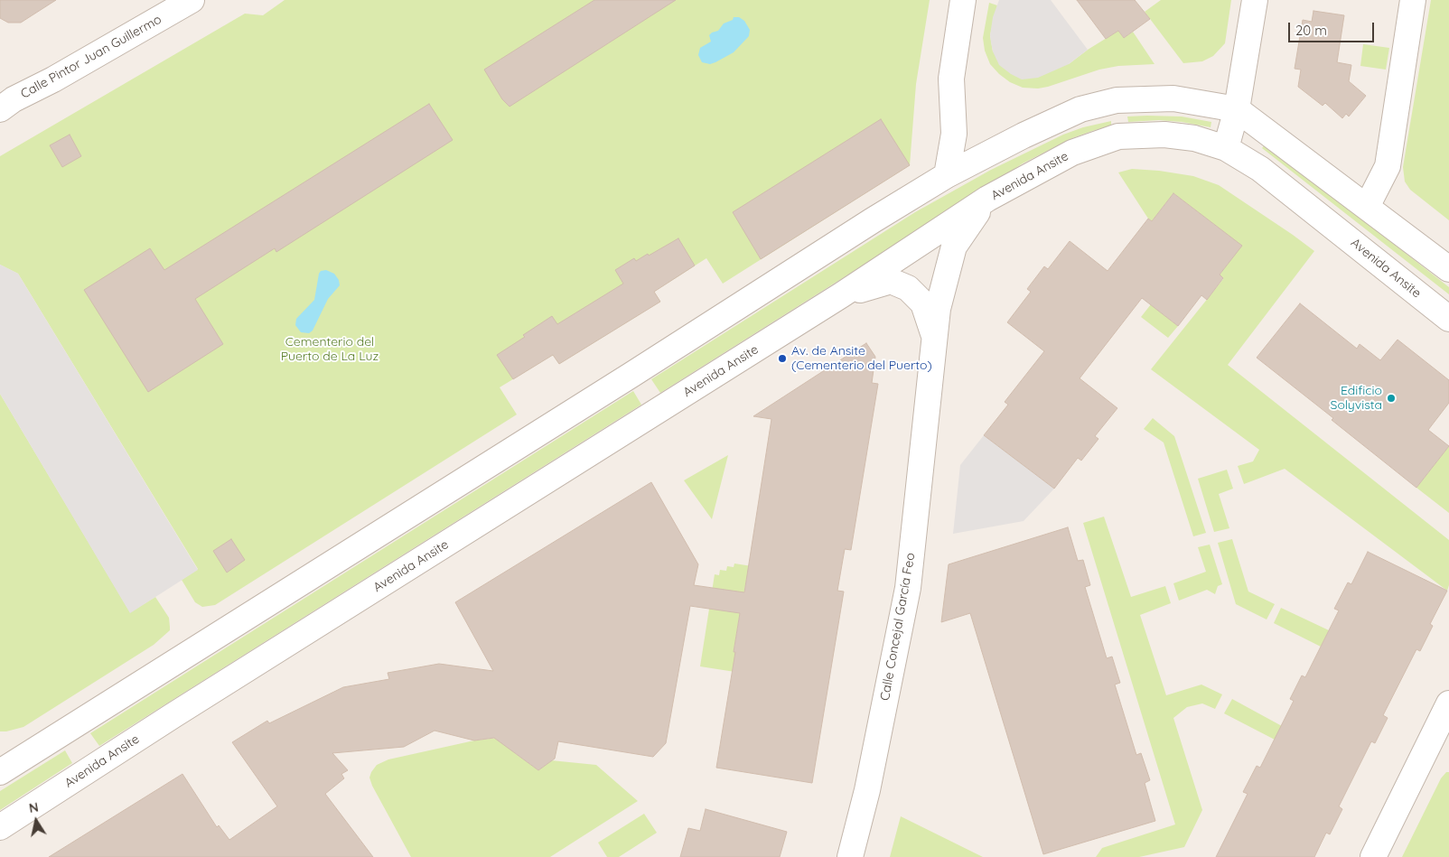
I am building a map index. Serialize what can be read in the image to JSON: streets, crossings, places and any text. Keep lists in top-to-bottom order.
{
  "streets": {
    "street": ["Calle Pintor Juan Guillermo", "Avenida Ansite", "Calle Concejal García Feo"]
  },
  "crossings": [
    ["Avenida Ansite", "Calle Concejal García Feo"]
  ],
  "parks": ["Cementerio del Puerto de La Luz"],
  "places": ["Av. de Ansite (Cementerio del Puerto)", "Edificio Solyvista"],
  "scale_bar": "20 m",
  "north": "top"
}
